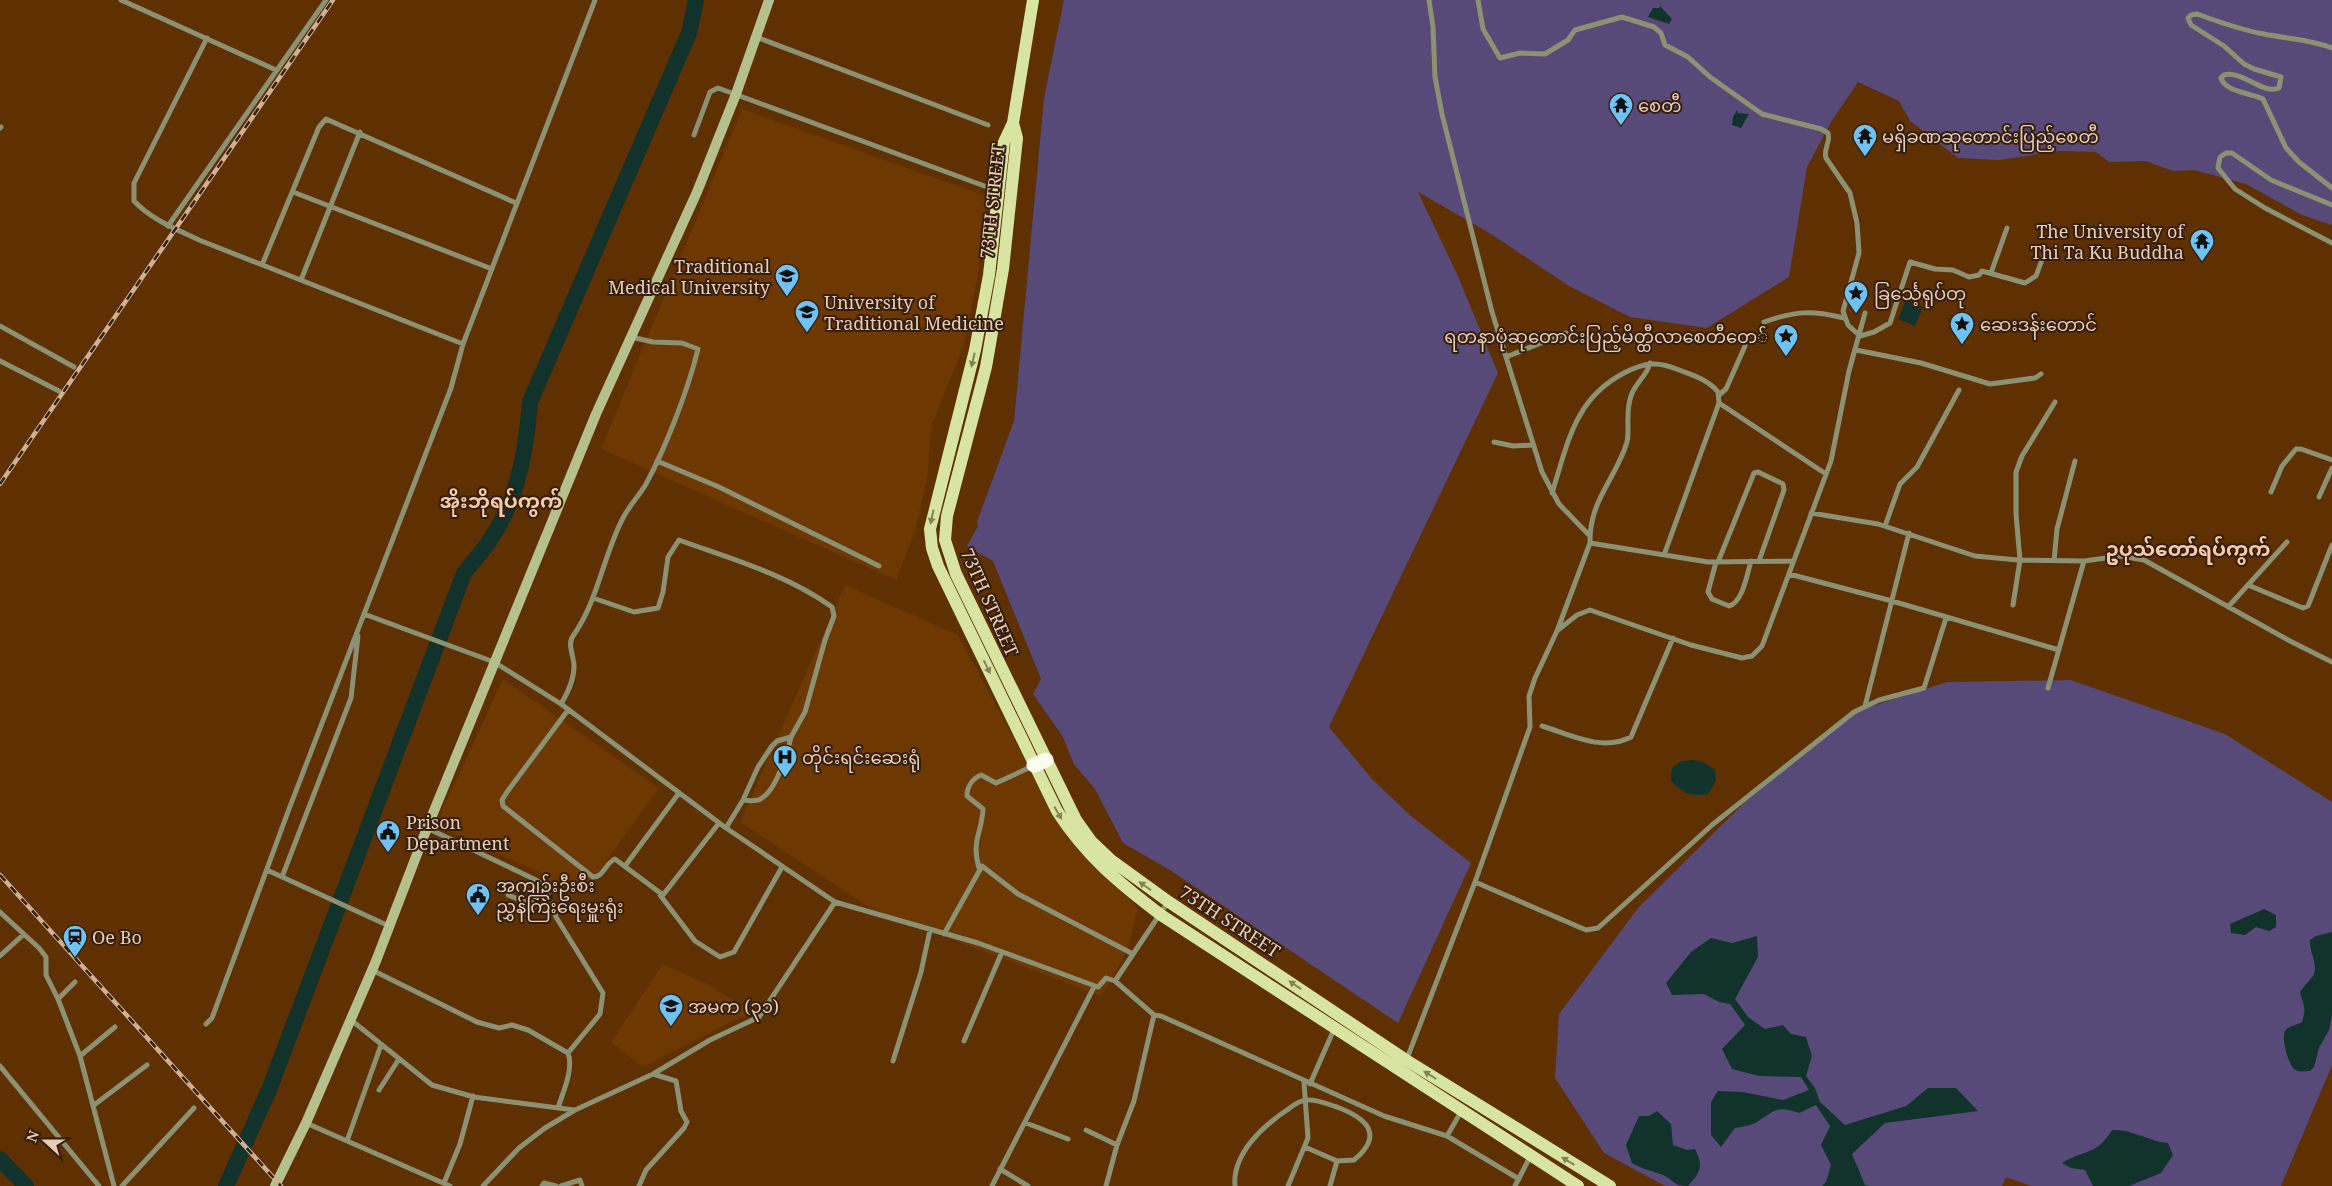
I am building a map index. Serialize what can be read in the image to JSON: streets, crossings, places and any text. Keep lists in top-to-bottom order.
{
  "streets": {
    "main road": ["73TH STREET"]
  },
  "districts": ["အိုးဘိုရပ်ကွက်", "ဥပုသ်တော်ရပ်ကွက်"],
  "places": {
    "temple": ["စေတီ", "မရှိခဏဆုတောင်းပြည့်စေတီ", "The University of Thi Ta Ku Buddha"],
    "school or university": ["Traditional Medical University", "University of Traditional Medicine", "အမက (၃၁)"],
    "place": ["ခြင်္သေ့ရုပ်တု", "ဆေးဒန်းတောင်", "ရတနာပုံဆုတောင်းပြည့်မိတ္ထီလာစေတီတေ်"],
    "hospital": ["တိုင်းရင်းဆေးရုံ"],
    "public building": ["Prison Department", "အကျဉ်းဦးစီး ညွှန်ကြးရေးမှူးရုံး"],
    "station": ["Oe Bo"]
  },
  "north": "left"
}
